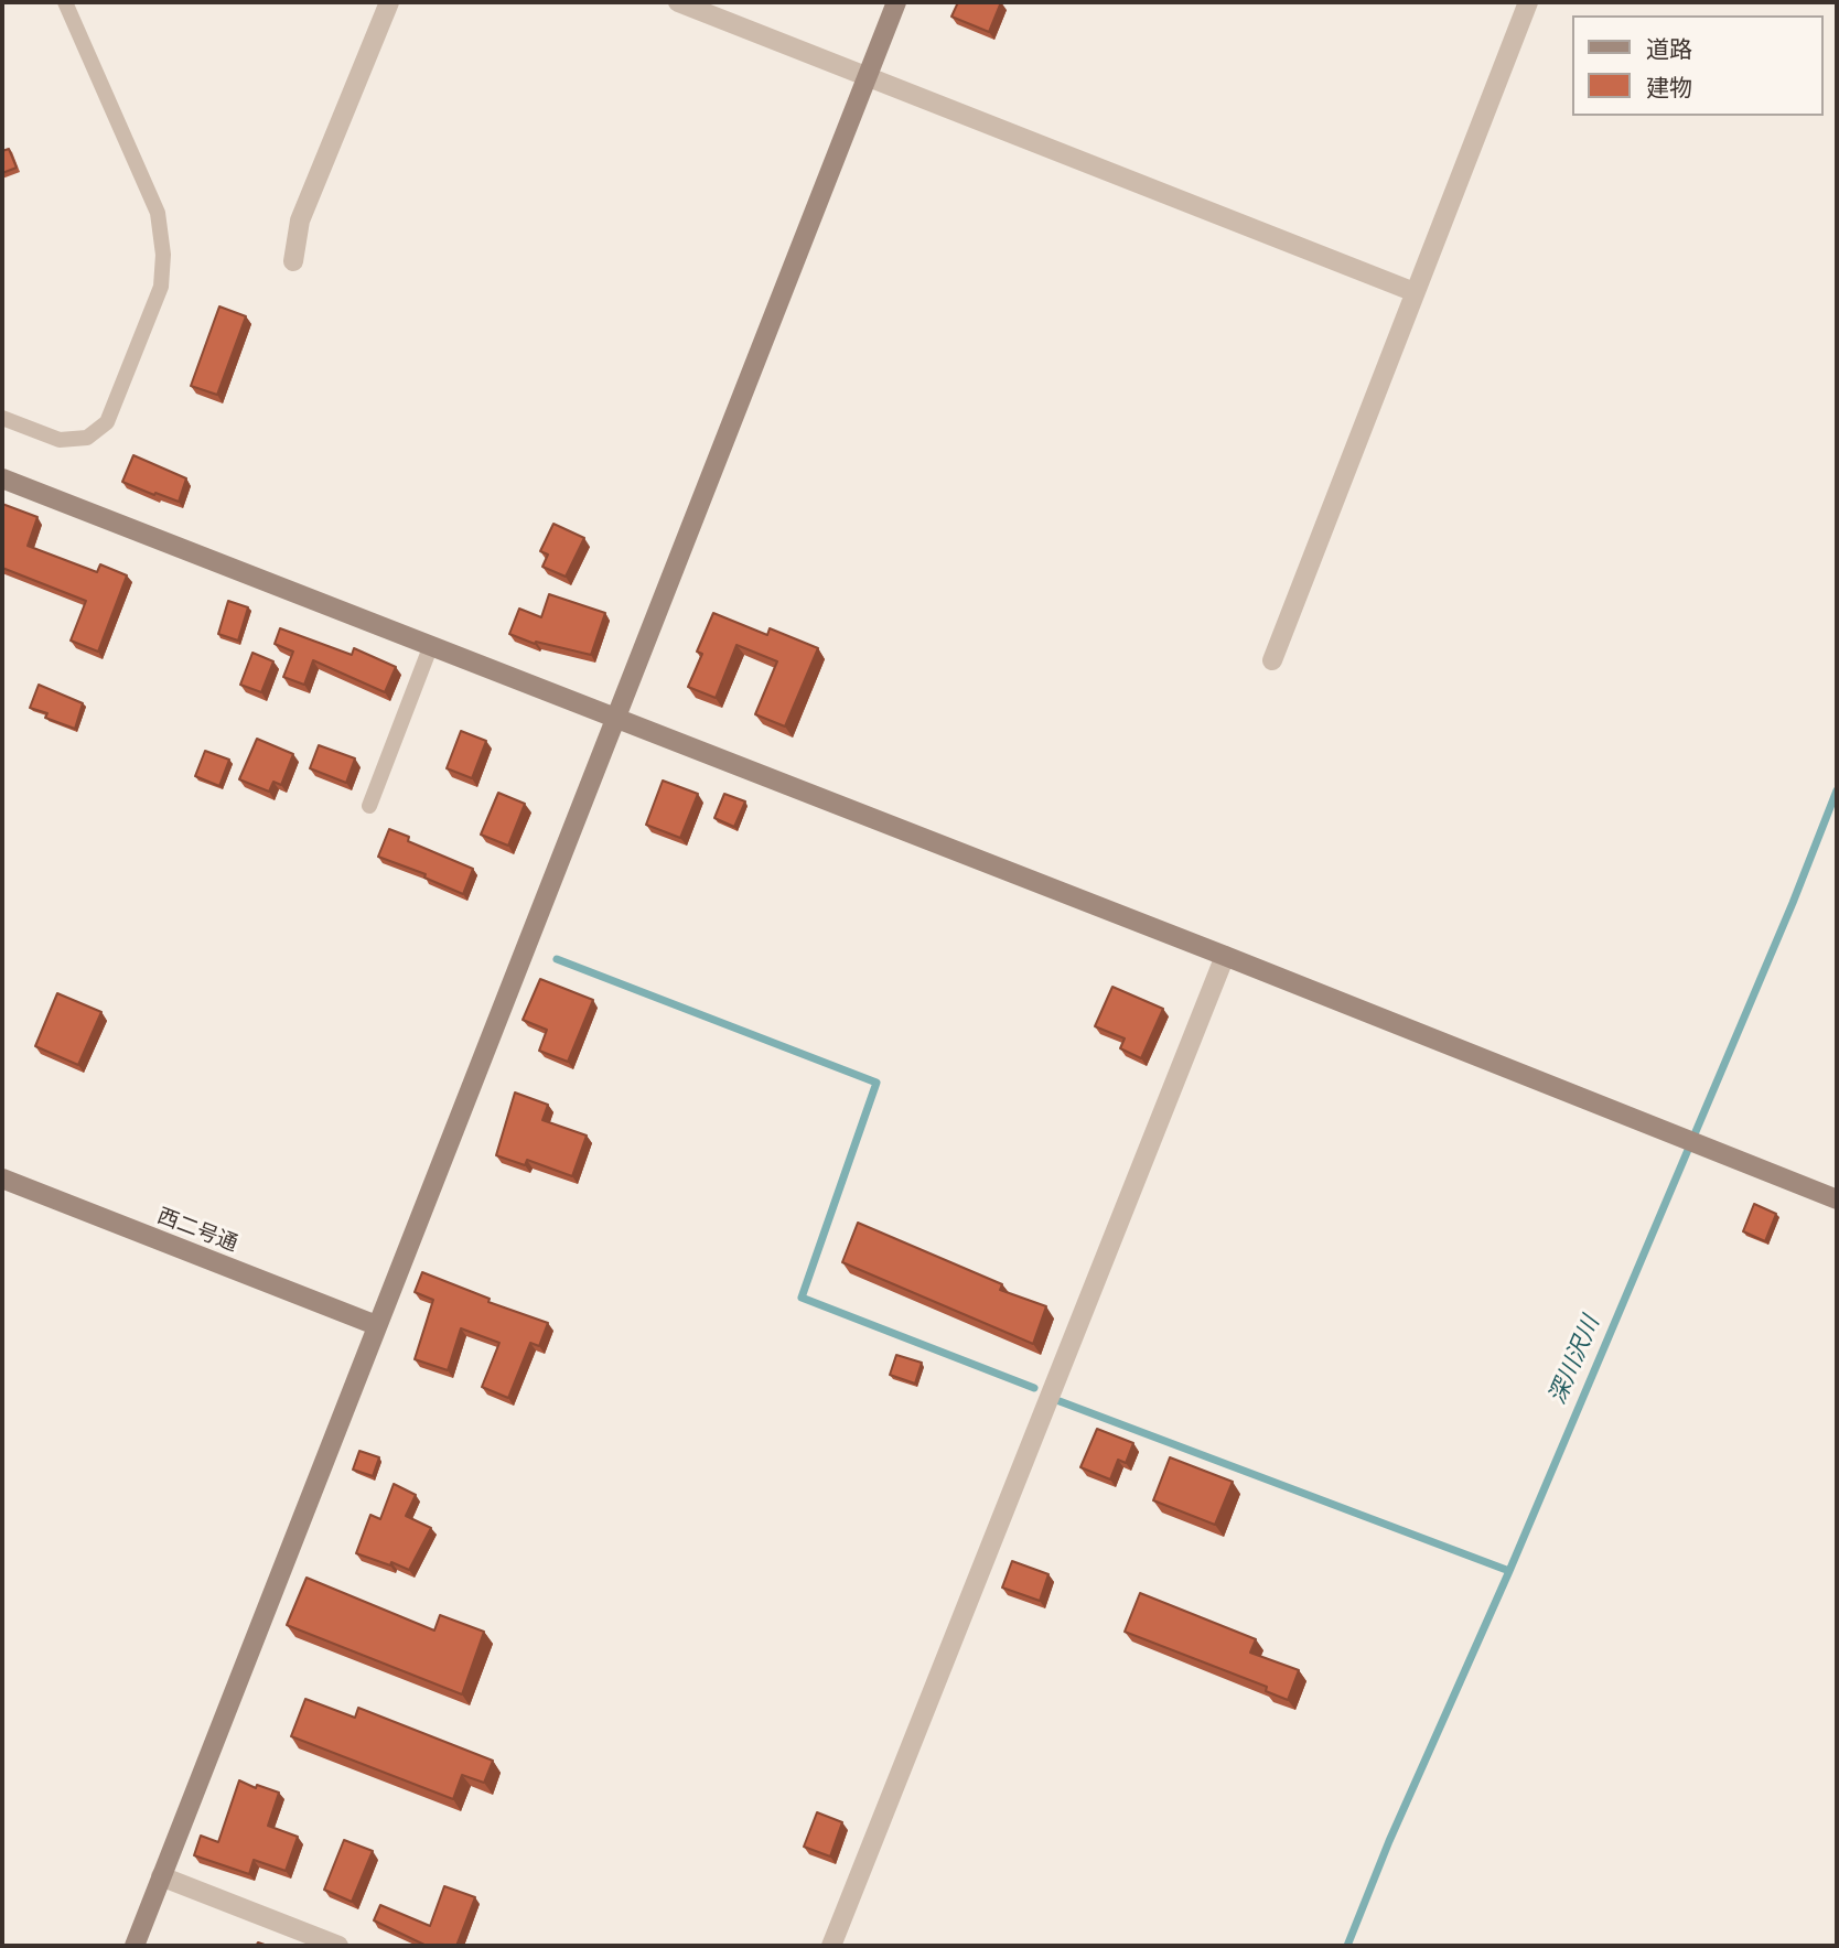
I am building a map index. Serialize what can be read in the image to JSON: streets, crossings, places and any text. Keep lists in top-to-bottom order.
{
  "streets": {
    "street": ["西二号通"]
  },
  "water": ["深川沢川"],
  "legend": ["道路", "建物"]
}
